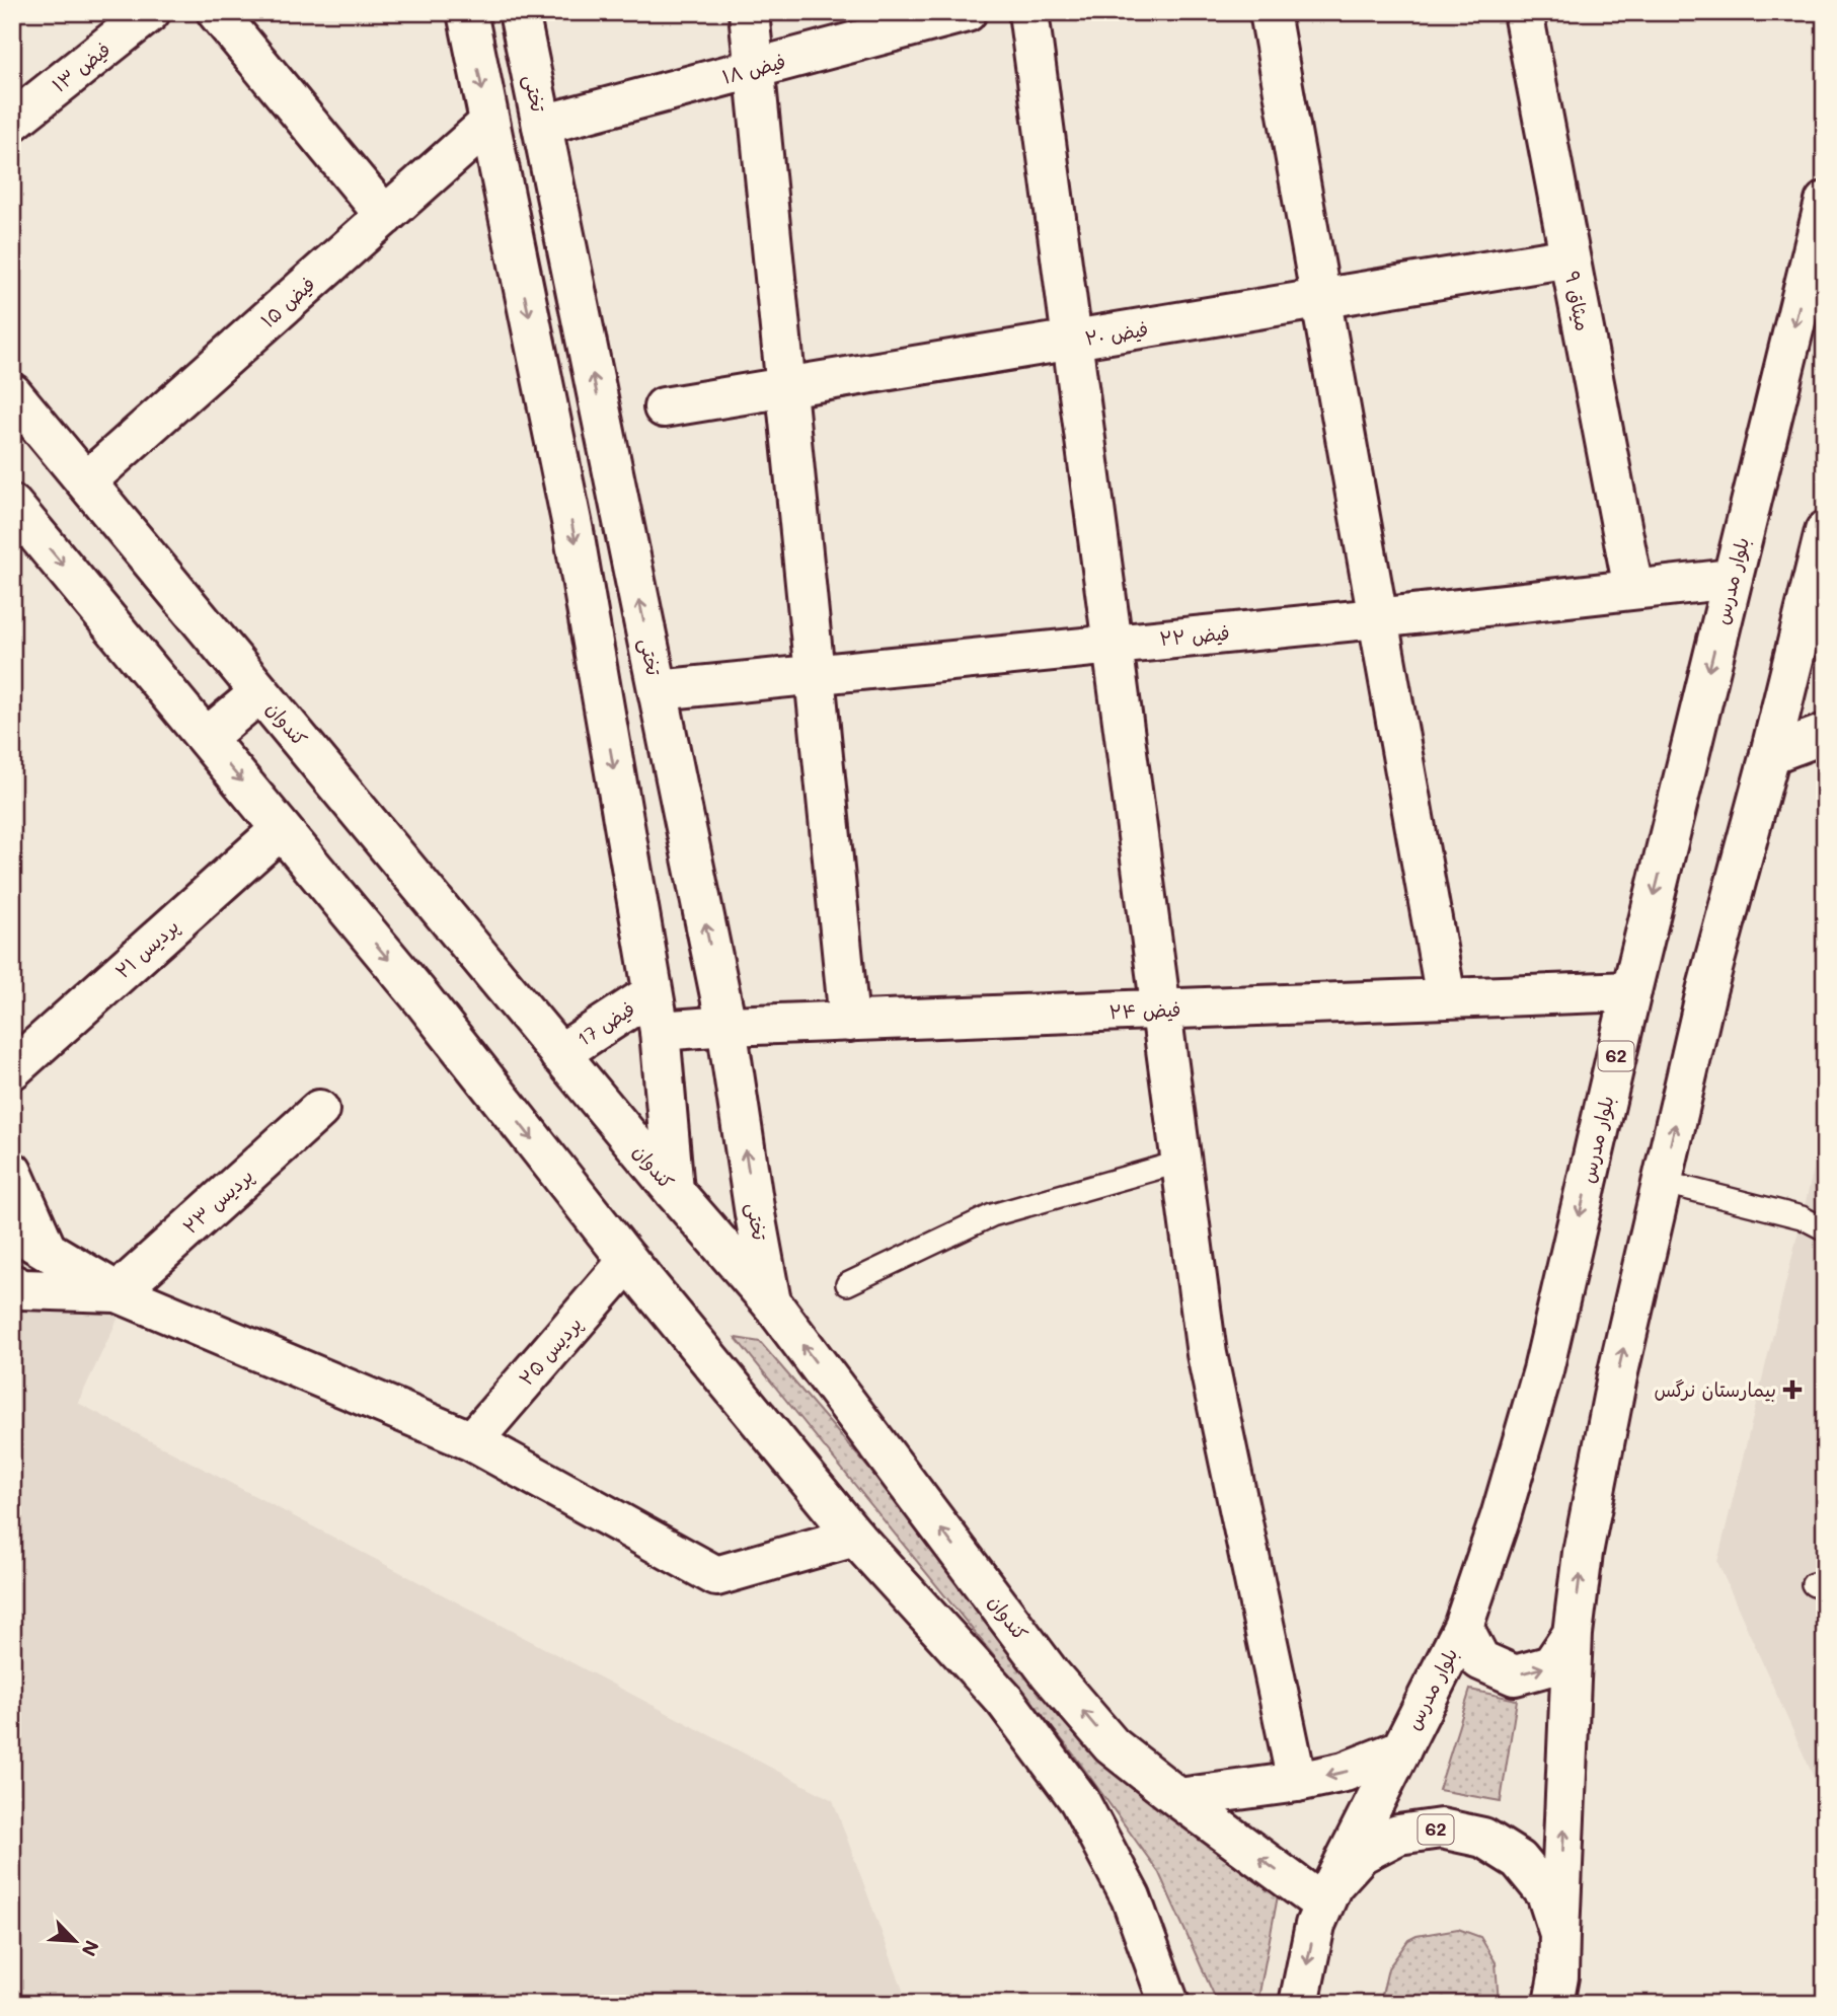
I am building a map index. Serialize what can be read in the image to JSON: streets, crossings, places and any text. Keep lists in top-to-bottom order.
{
  "streets": {
    "main road": [
      "فیض ۱۳",
      "فیض ۱۸",
      "تختی",
      "میثاق ۹",
      "فیض ۱۵",
      "فیض ۲۰",
      "بلوار مدرس",
      "فیض ۲۲",
      "کندوان",
      "پردیس ۲۱",
      "فیض ۲۴",
      "فیض 17",
      "62",
      "پردیس ۲۳",
      "پردیس ۲۵"
    ]
  },
  "crossings": [
    ["فیض ۱۸", "تختی"],
    ["تختی", "فیض ۲۲"],
    ["تختی", "کندوان"],
    ["تختی", "فیض ۲۴"],
    ["میثاق ۹", "فیض ۲۰"],
    ["میثاق ۹", "فیض ۲۲"],
    ["فیض ۱۵", "کندوان"],
    ["بلوار مدرس", "فیض ۲۲"],
    ["بلوار مدرس", "کندوان"],
    ["بلوار مدرس", "فیض ۲۴"],
    ["بلوار مدرس", "62"],
    ["کندوان", "فیض 17"],
    ["کندوان", "62"]
  ],
  "places": {
    "health": ["بیمارستان نرگس"]
  },
  "north": "bottom right"
}
